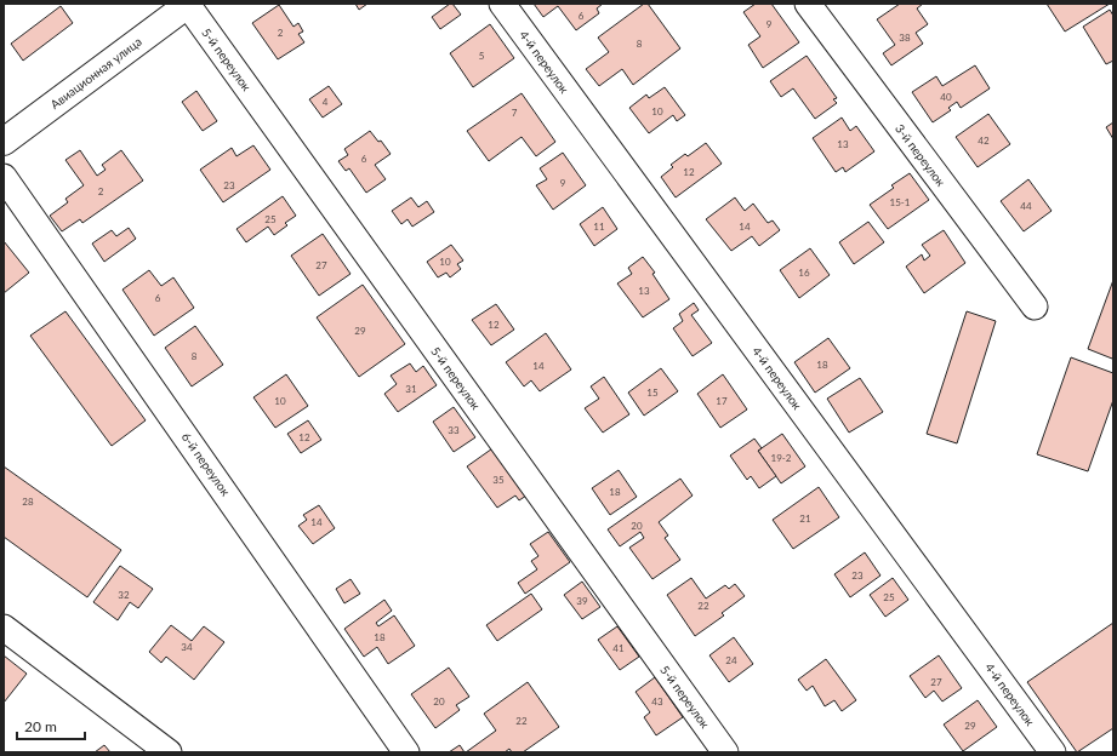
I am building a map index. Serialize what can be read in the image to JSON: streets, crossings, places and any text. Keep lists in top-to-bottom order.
{
  "streets": {
    "main road": ["Авиационная улица"],
    "street": [
      "5-й переулок",
      "4-й переулок",
      "3-й переулок",
      "6-й переулок"
    ]
  },
  "crossings": [
    ["5-й переулок", "Авиационная улица"]
  ],
  "house_numbers": [
    "6",
    "9",
    "2",
    "38",
    "8",
    "5",
    "40",
    "4",
    "10",
    "7",
    "42",
    "13",
    "6",
    "12",
    "9",
    "23",
    "2",
    "15-1",
    "44",
    "25",
    "11",
    "14",
    "10",
    "27",
    "16",
    "13",
    "6",
    "12",
    "29",
    "8",
    "18",
    "14",
    "31",
    "15",
    "10",
    "17",
    "33",
    "12",
    "19-2",
    "35",
    "18",
    "28",
    "21",
    "14",
    "20",
    "23",
    "32",
    "25",
    "39",
    "22",
    "18",
    "34",
    "41",
    "24",
    "27",
    "20",
    "43",
    "22",
    "29"
  ],
  "scale_bar": "20 m"
}
